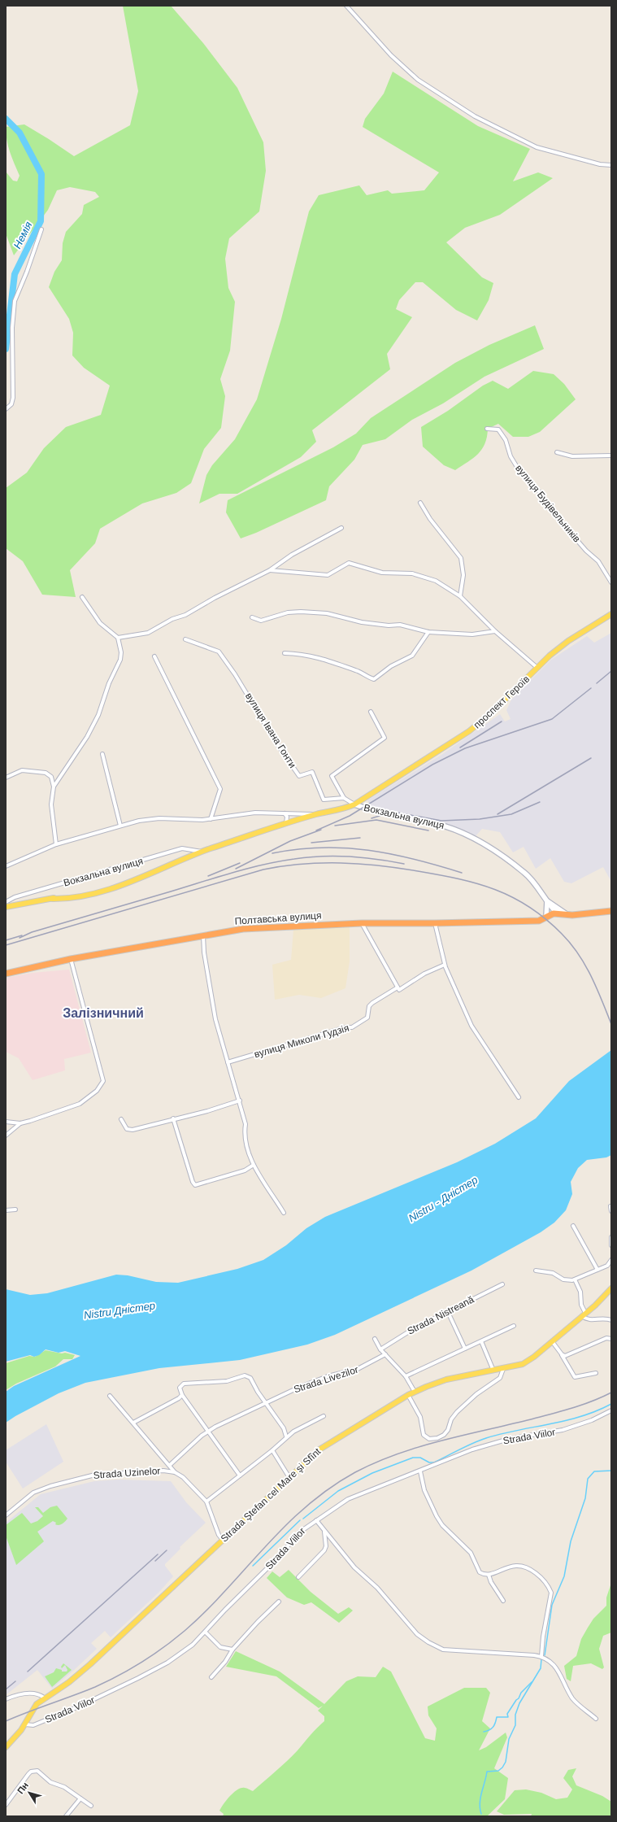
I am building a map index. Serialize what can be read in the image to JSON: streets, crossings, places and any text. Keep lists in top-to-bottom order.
{
  "streets": {
    "highway": ["Полтавська вулиця"],
    "main road": ["проспект Героїв", "Вокзальна вулиця", "Strada Ştefan cel Mare şi Sfînt"],
    "street": [
      "вулиця Будівельників",
      "вулиця Івана Гонти",
      "вулиця Миколи Гудзія",
      "Strada Nistreană",
      "Strada Livezilor",
      "Strada Viilor",
      "Strada Uzinelor"
    ]
  },
  "crossings": [
    ["проспект Героїв", "Вокзальна вулиця"],
    ["Вокзальна вулиця", "Полтавська вулиця"],
    ["Strada Viilor", "Strada Ştefan cel Mare şi Sfînt"],
    ["Strada Uzinelor", "Strada Ştefan cel Mare şi Sfînt"]
  ],
  "districts": ["Залізничний"],
  "water": ["Немія", "Nistru - Дністер", "Nistru Дністер"],
  "north": "top left"
}
